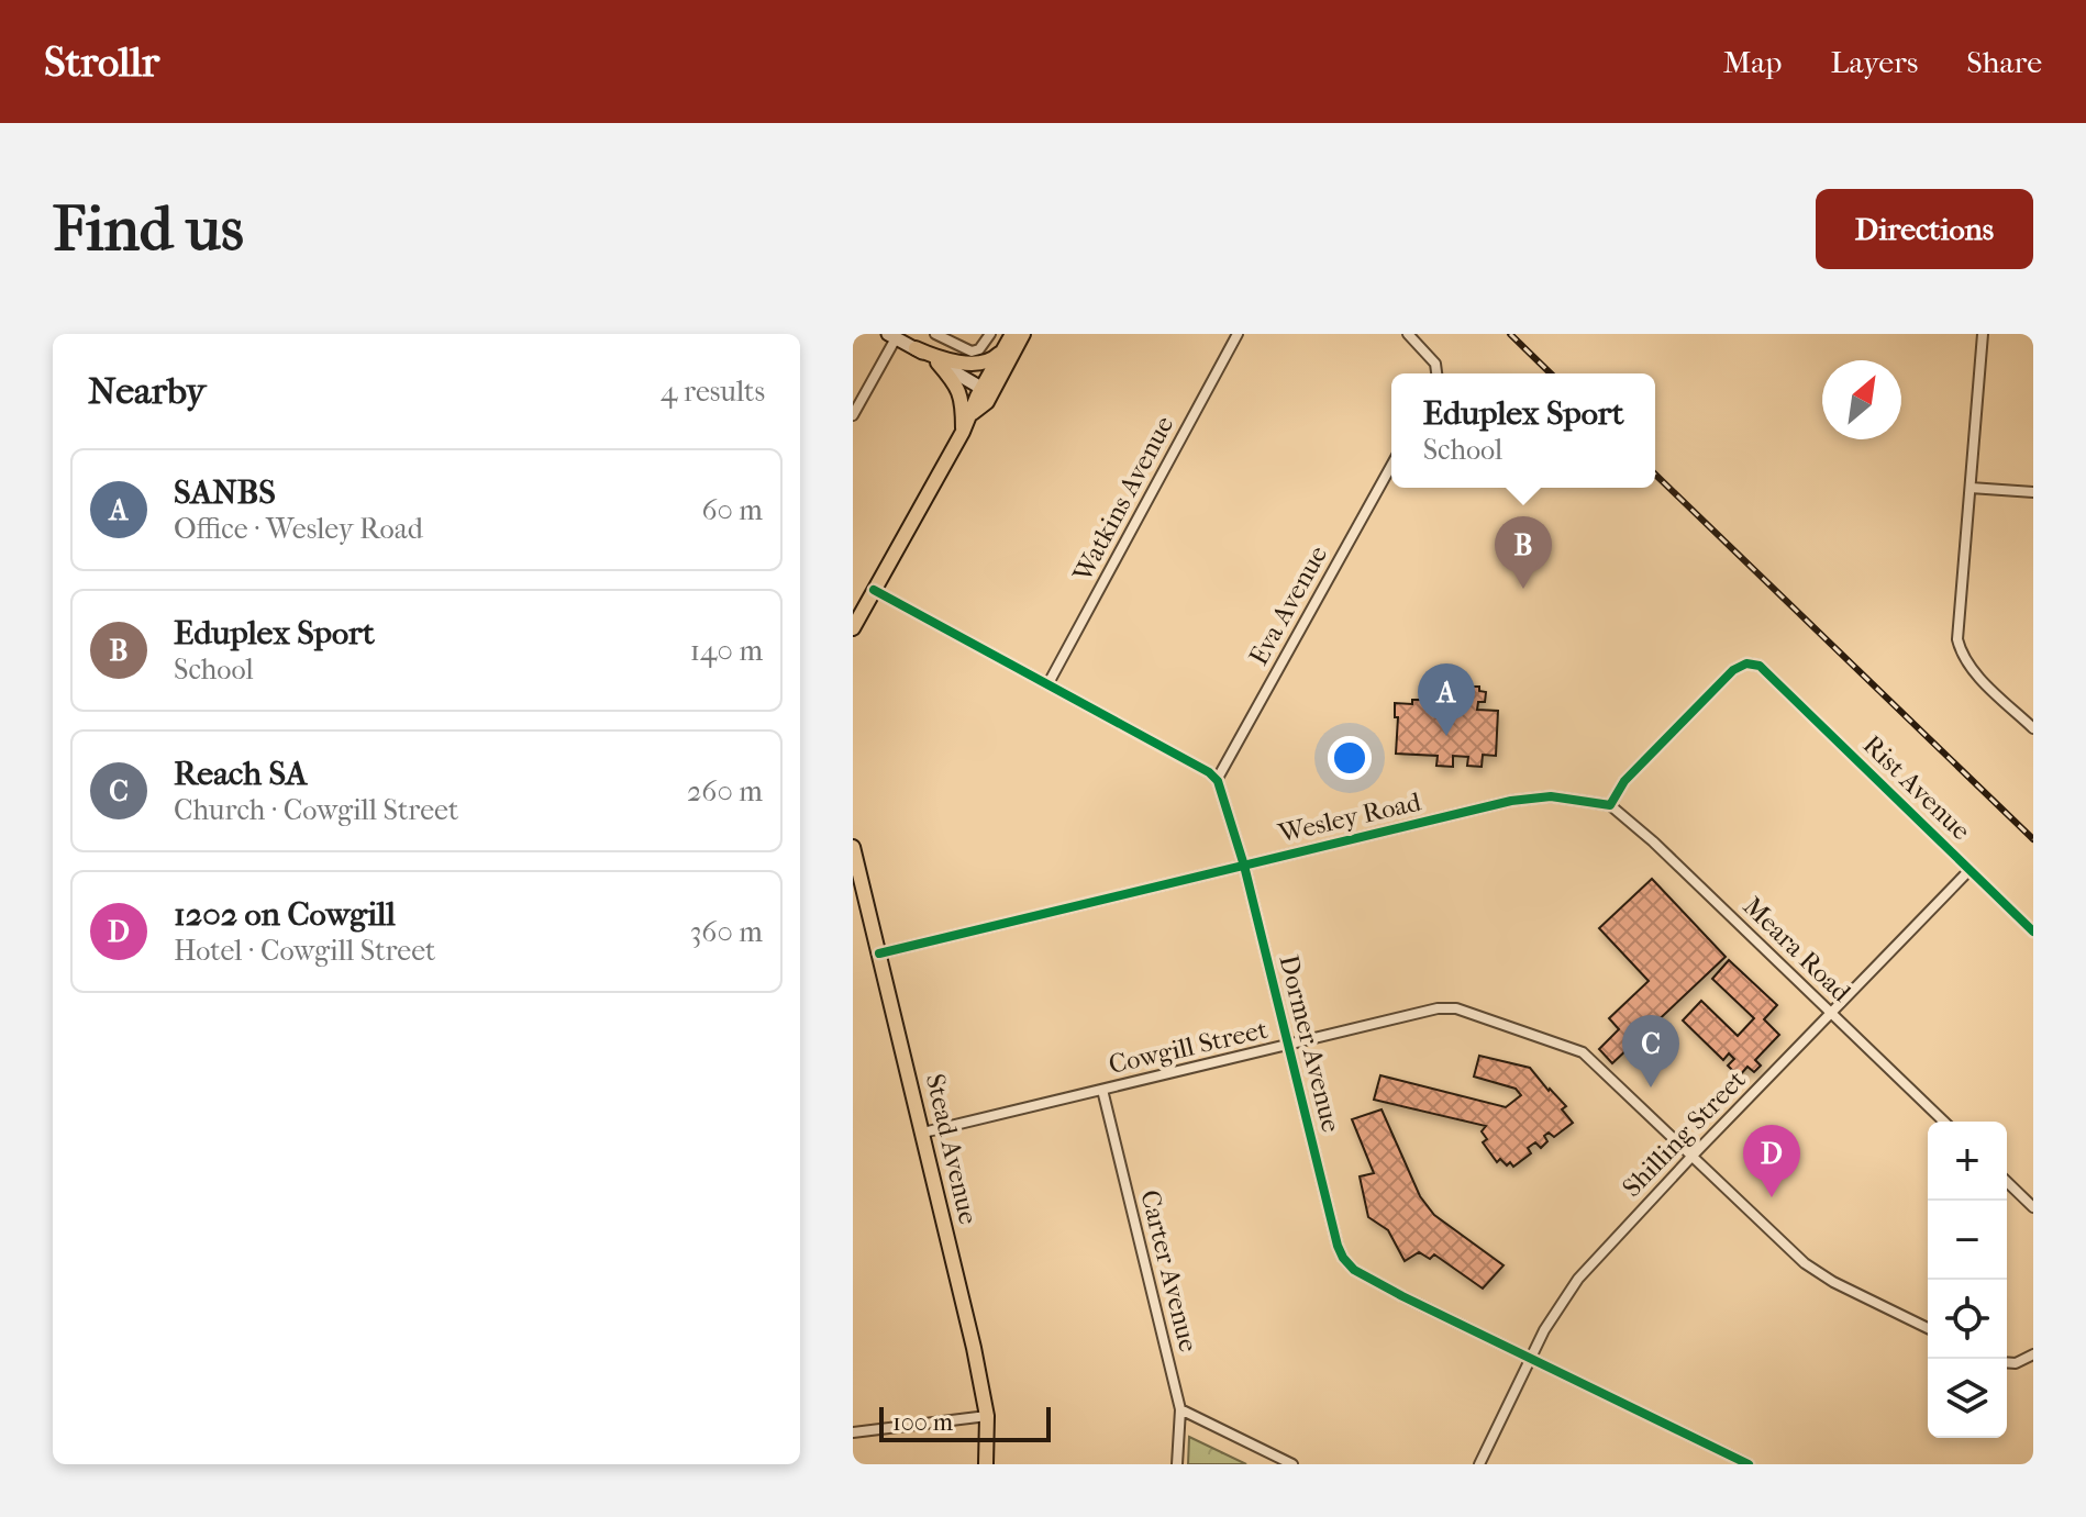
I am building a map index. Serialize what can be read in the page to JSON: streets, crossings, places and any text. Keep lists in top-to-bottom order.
{
  "streets": {
    "main road": ["Stead Avenue"],
    "street": [
      "Watkins Avenue",
      "Eva Avenue",
      "Rist Avenue",
      "Wesley Road",
      "Meara Road",
      "Dormer Avenue",
      "Cowgill Street",
      "Shilling Street",
      "Carter Avenue"
    ]
  },
  "crossings": [
    ["Eva Avenue", "Dormer Avenue"],
    ["Rist Avenue", "Wesley Road"],
    ["Rist Avenue", "Meara Road"],
    ["Rist Avenue", "Shilling Street"],
    ["Wesley Road", "Meara Road"],
    ["Wesley Road", "Dormer Avenue"],
    ["Wesley Road", "Stead Avenue"],
    ["Meara Road", "Shilling Street"],
    ["Dormer Avenue", "Cowgill Street"],
    ["Dormer Avenue", "Shilling Street"],
    ["Cowgill Street", "Shilling Street"],
    ["Cowgill Street", "Stead Avenue"],
    ["Cowgill Street", "Carter Avenue"]
  ],
  "scale_bar": "100 m",
  "north": "top right",
  "page": {
    "header": "Strollr",
    "nav": ["Map", "Layers", "Share"],
    "buttons": "Directions",
    "title": "Find us",
    "heading": ["Nearby", "4 results"],
    "popup": ["Eduplex Sport", "School"],
    "list": [
      {
        "mark": "A",
        "name": "SANBS",
        "note": "Office · Wesley Road",
        "value": "60 m"
      },
      {
        "mark": "B",
        "name": "Eduplex Sport",
        "note": "School",
        "value": "140 m"
      },
      {
        "mark": "C",
        "name": "Reach SA",
        "note": "Church · Cowgill Street",
        "value": "260 m"
      },
      {
        "mark": "D",
        "name": "1202 on Cowgill",
        "note": "Hotel · Cowgill Street",
        "value": "360 m"
      }
    ],
    "pins": [
      "B",
      "A",
      "C",
      "D"
    ],
    "map_buttons": ["+", "−"],
    "scale": "100 m"
  }
}
